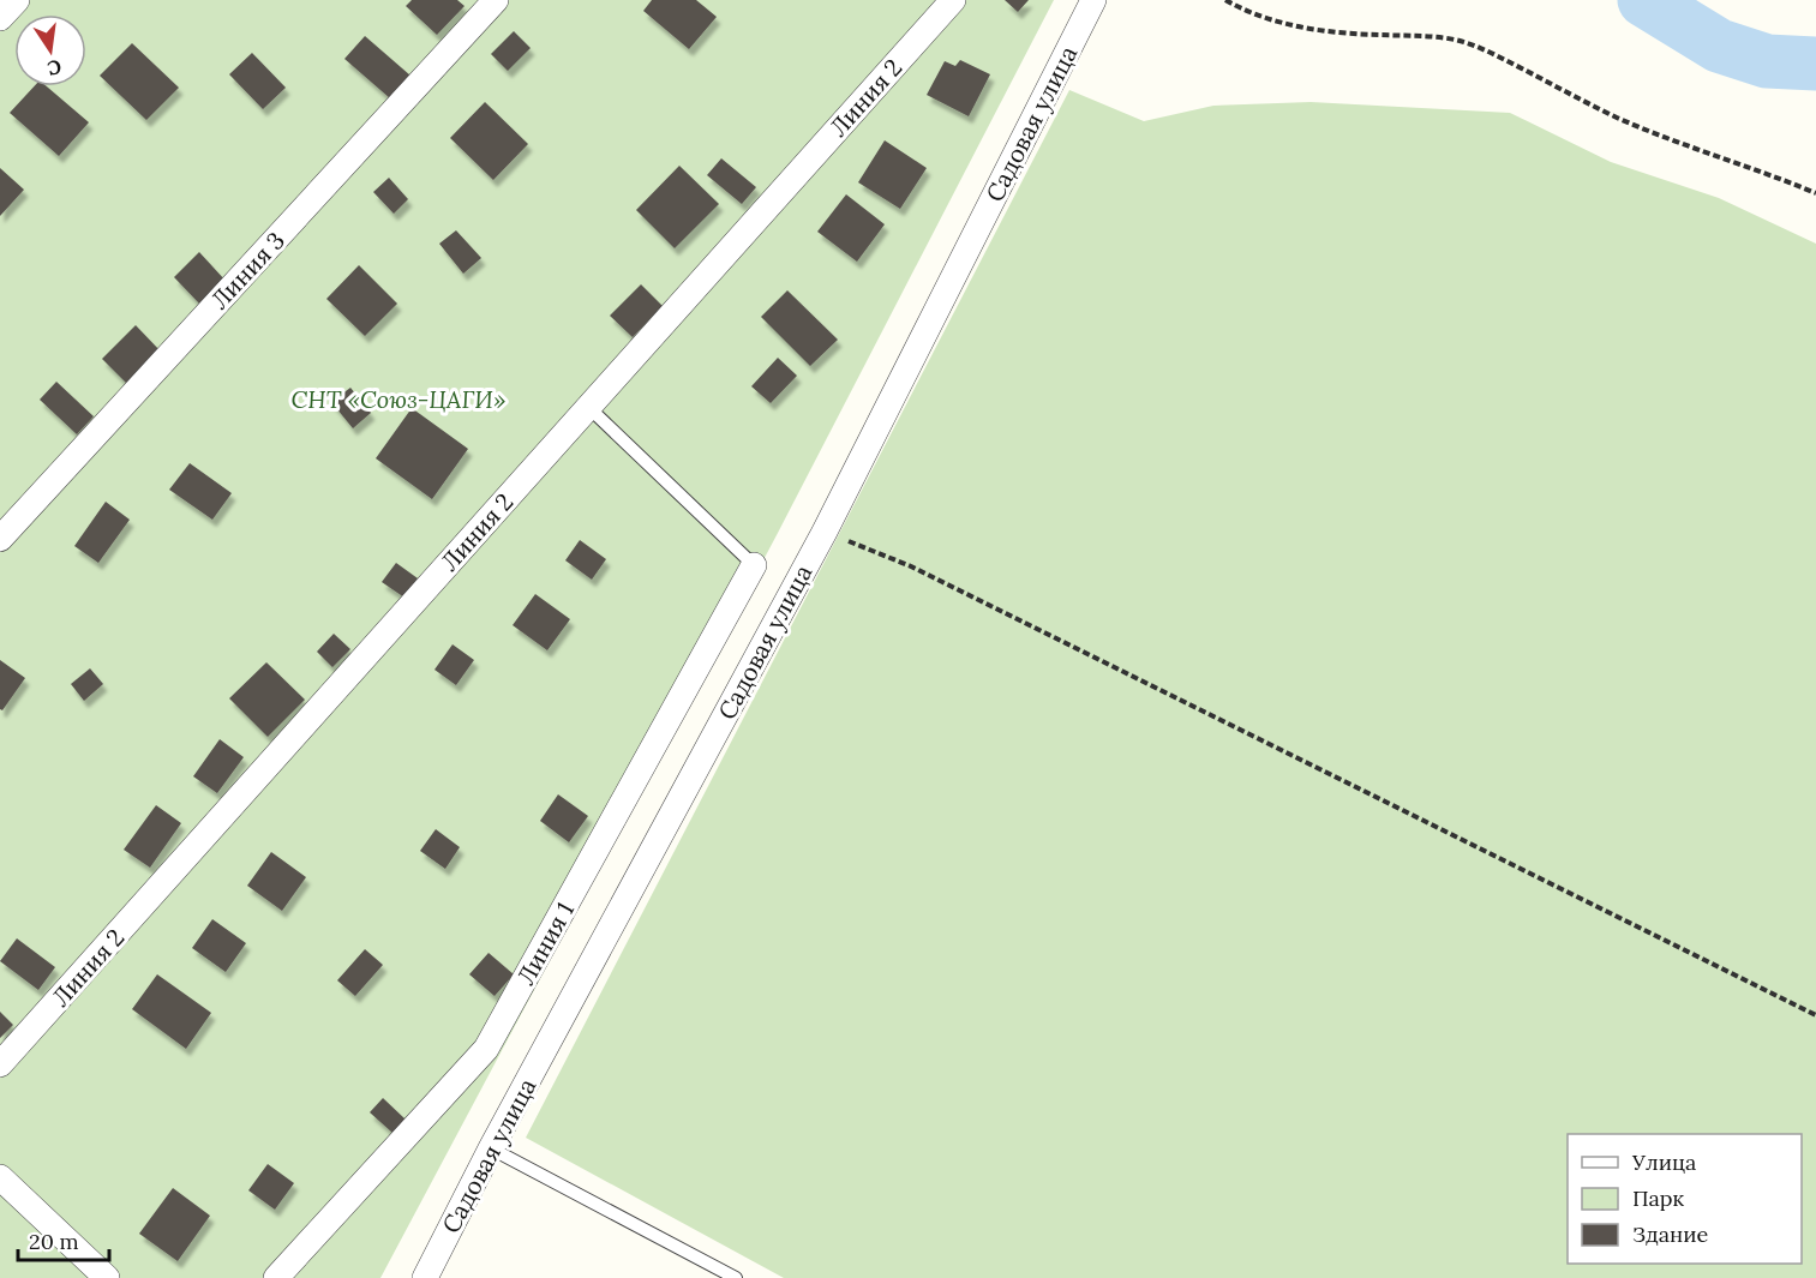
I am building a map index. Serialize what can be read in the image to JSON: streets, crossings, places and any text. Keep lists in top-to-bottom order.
{
  "streets": {
    "street": [
      "Линия 2",
      "Садовая улица",
      "Линия 3",
      "Линия 1"
    ]
  },
  "parks": ["СНТ «Союз-ЦАГИ»"],
  "legend": ["Улица", "Парк", "Здание"],
  "scale_bar": "20 m",
  "north": "bottom"
}
